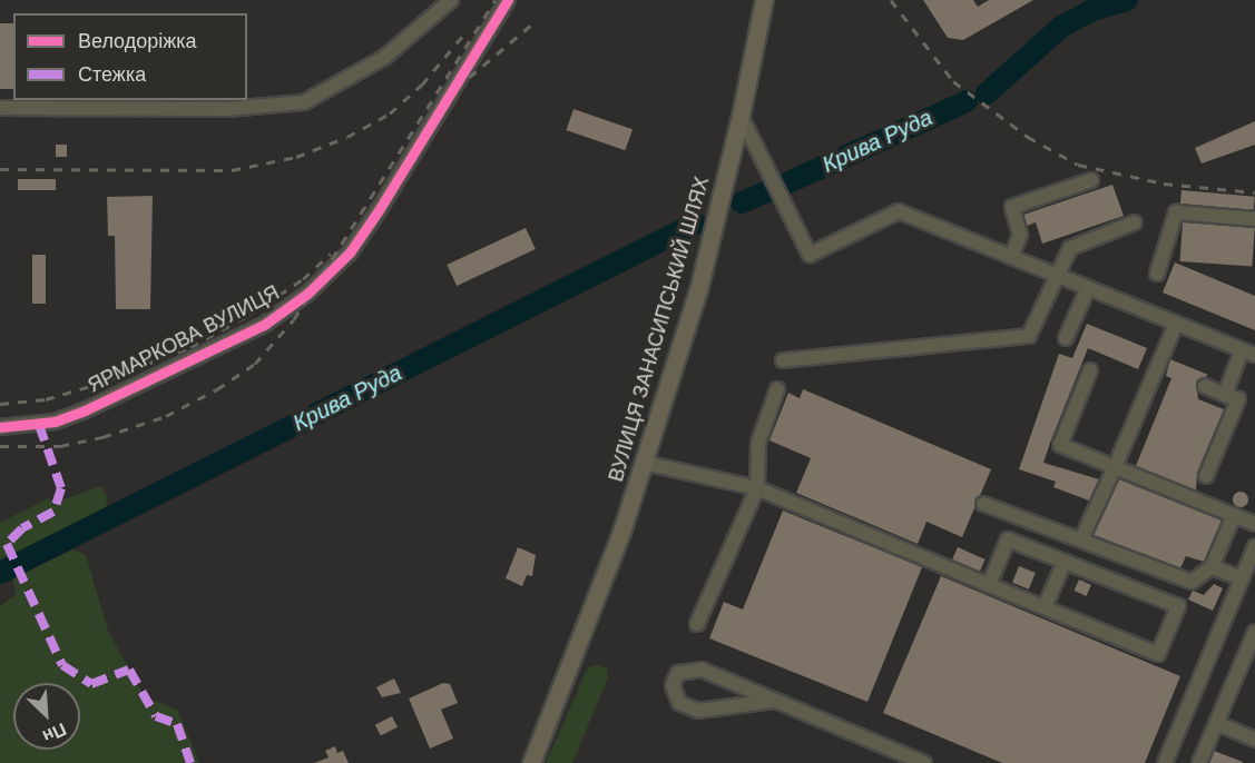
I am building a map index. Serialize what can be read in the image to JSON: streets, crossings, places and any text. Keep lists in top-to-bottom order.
{
  "streets": {
    "main road": ["ВУЛИЦЯ ЗАНАСИПСЬКИЙ ШЛЯХ"],
    "street": ["ЯРМАРКОВА ВУЛИЦЯ"]
  },
  "water": ["Крива Руда"],
  "legend": ["Велодоріжка", "Стежка"],
  "north": "bottom right"
}
